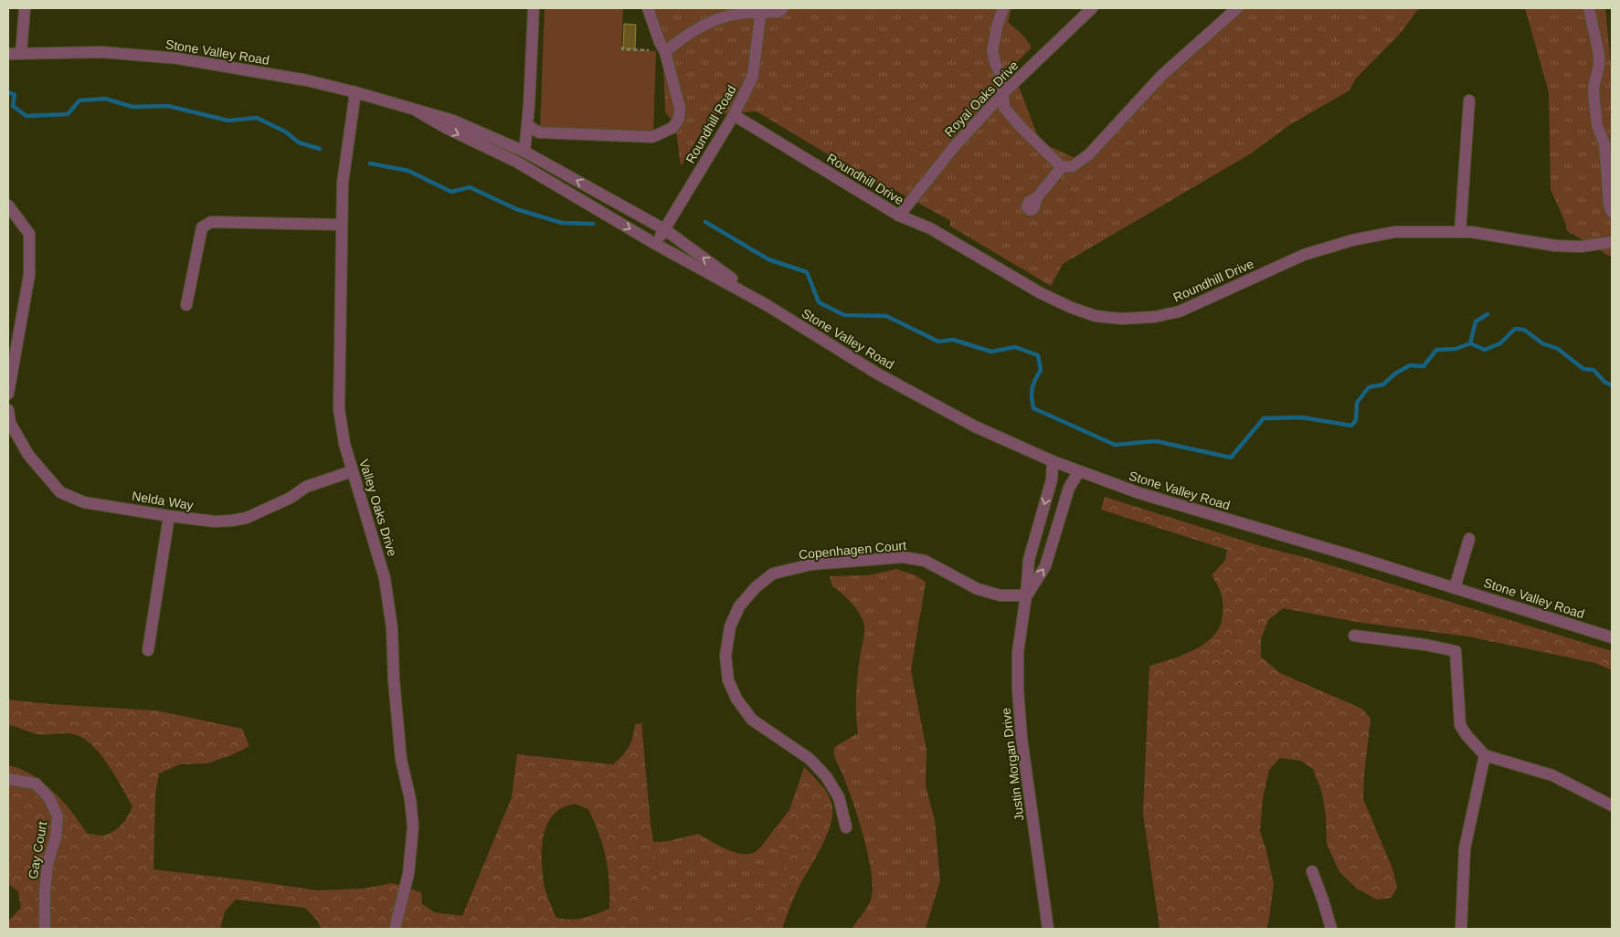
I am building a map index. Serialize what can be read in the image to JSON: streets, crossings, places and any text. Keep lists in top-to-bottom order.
{
  "streets": {
    "street": [
      "Stone Valley Road",
      "Royal Oaks Drive",
      "Roundhill Road",
      "Roundhill Drive",
      "Nelda Way",
      "Valley Oaks Drive",
      "Copenhagen Court",
      "Justin Morgan Drive",
      "Gay Court"
    ]
  },
  "crossings": [
    ["Stone Valley Road", "Roundhill Road"],
    ["Stone Valley Road", "Valley Oaks Drive"],
    ["Stone Valley Road", "Justin Morgan Drive"],
    ["Royal Oaks Drive", "Roundhill Drive"],
    ["Roundhill Road", "Roundhill Drive"],
    ["Nelda Way", "Valley Oaks Drive"],
    ["Copenhagen Court", "Justin Morgan Drive"]
  ]
}
